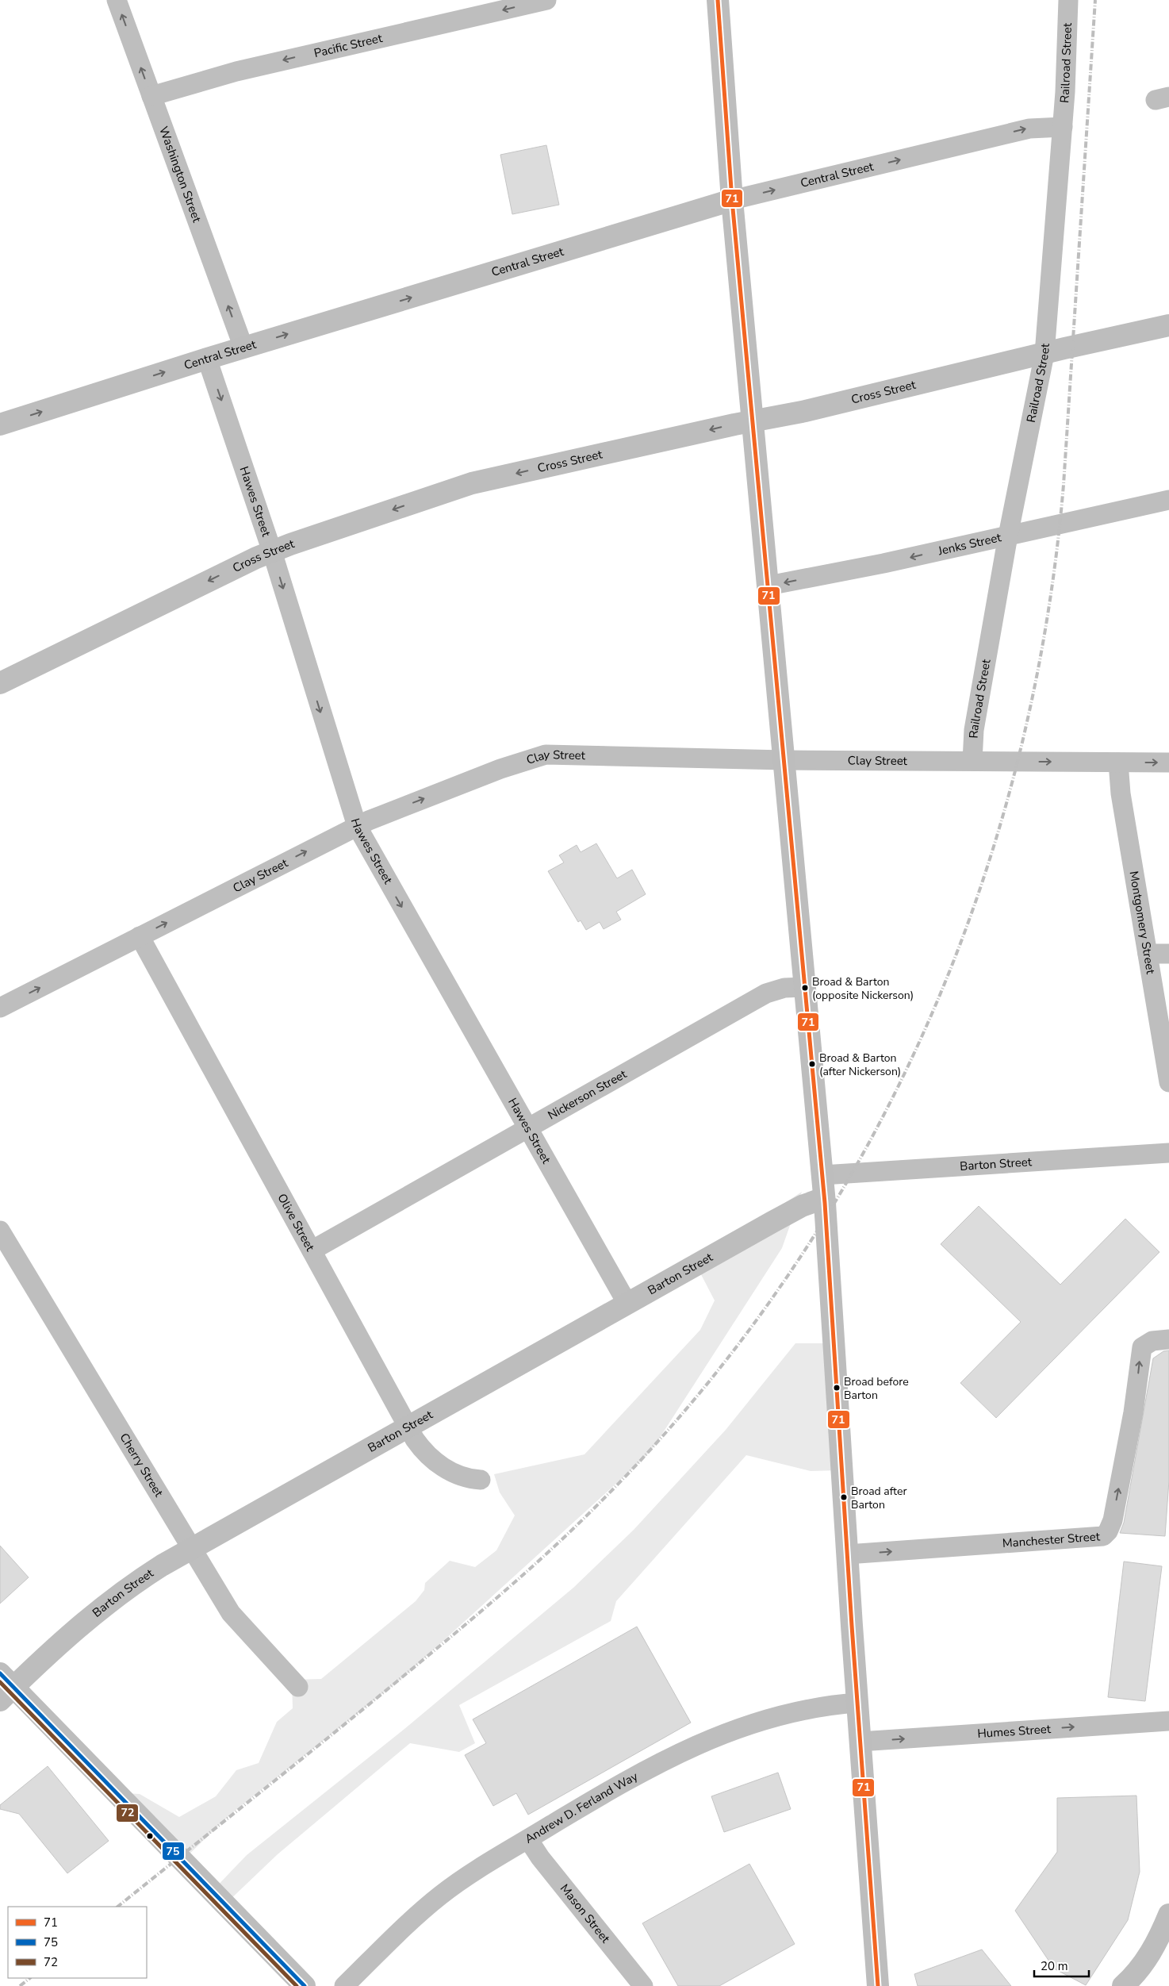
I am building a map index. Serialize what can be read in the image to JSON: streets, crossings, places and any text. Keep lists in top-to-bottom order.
{
  "streets": {
    "main road": ["Central Street", "Cross Street", "Barton Street"],
    "street": [
      "Pacific Street",
      "Railroad Street",
      "Washington Street",
      "Hawes Street",
      "Jenks Street",
      "Clay Street",
      "Montgomery Street",
      "Nickerson Street",
      "Olive Street",
      "Cherry Street",
      "Manchester Street",
      "Humes Street",
      "Andrew D. Ferland Way",
      "Mason Street"
    ]
  },
  "crossings": [
    ["Pacific Street", "Washington Street"],
    ["Railroad Street", "Central Street"],
    ["Railroad Street", "Cross Street"],
    ["Railroad Street", "Jenks Street"],
    ["Railroad Street", "Clay Street"],
    ["Washington Street", "Central Street"],
    ["Central Street", "Hawes Street"],
    ["Cross Street", "Hawes Street"],
    ["Hawes Street", "Clay Street"],
    ["Hawes Street", "Nickerson Street"],
    ["Hawes Street", "Barton Street"],
    ["Clay Street", "Montgomery Street"],
    ["Clay Street", "Olive Street"],
    ["Nickerson Street", "Olive Street"],
    ["Barton Street", "Olive Street"],
    ["Barton Street", "Cherry Street"],
    ["Andrew D. Ferland Way", "Mason Street"]
  ],
  "one_way": [
    "Pacific Street",
    "Washington Street",
    "Central Street",
    "Cross Street",
    "Hawes Street",
    "Jenks Street",
    "Clay Street",
    "Manchester Street",
    "Humes Street"
  ],
  "places": [
    "Broad & Barton (opposite Nickerson)",
    "Broad & Barton (after Nickerson)",
    "Broad before Barton",
    "Broad after Barton"
  ],
  "lines": ["transit line 71", "transit line 75", "transit line 72"],
  "legend": ["71", "75", "72"],
  "scale_bar": "20 m"
}
